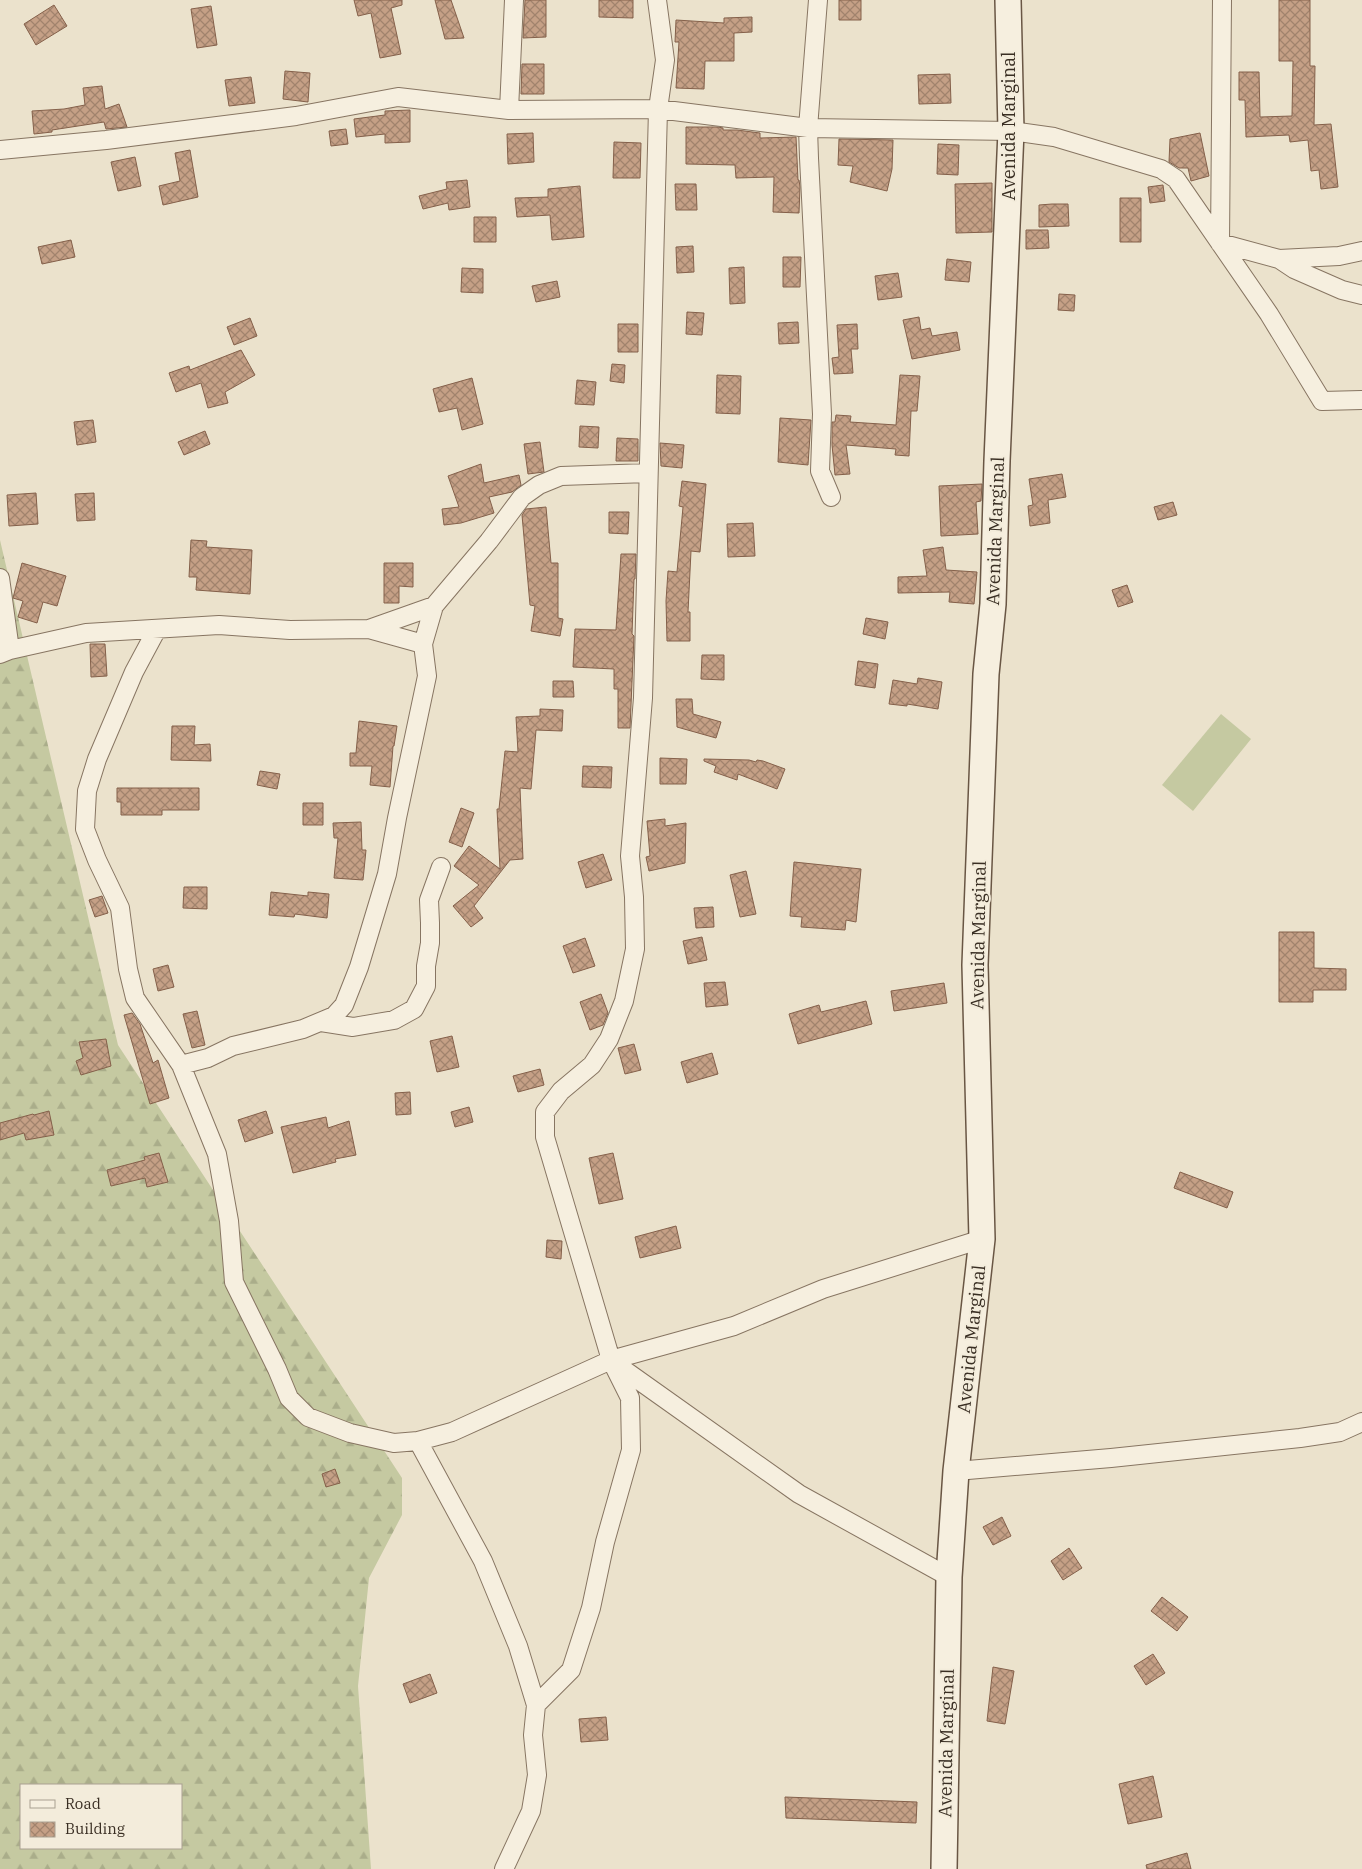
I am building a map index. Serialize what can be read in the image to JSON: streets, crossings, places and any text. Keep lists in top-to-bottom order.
{
  "streets": {
    "street": ["Avenida Marginal"]
  },
  "legend": ["Road", "Building"]
}
